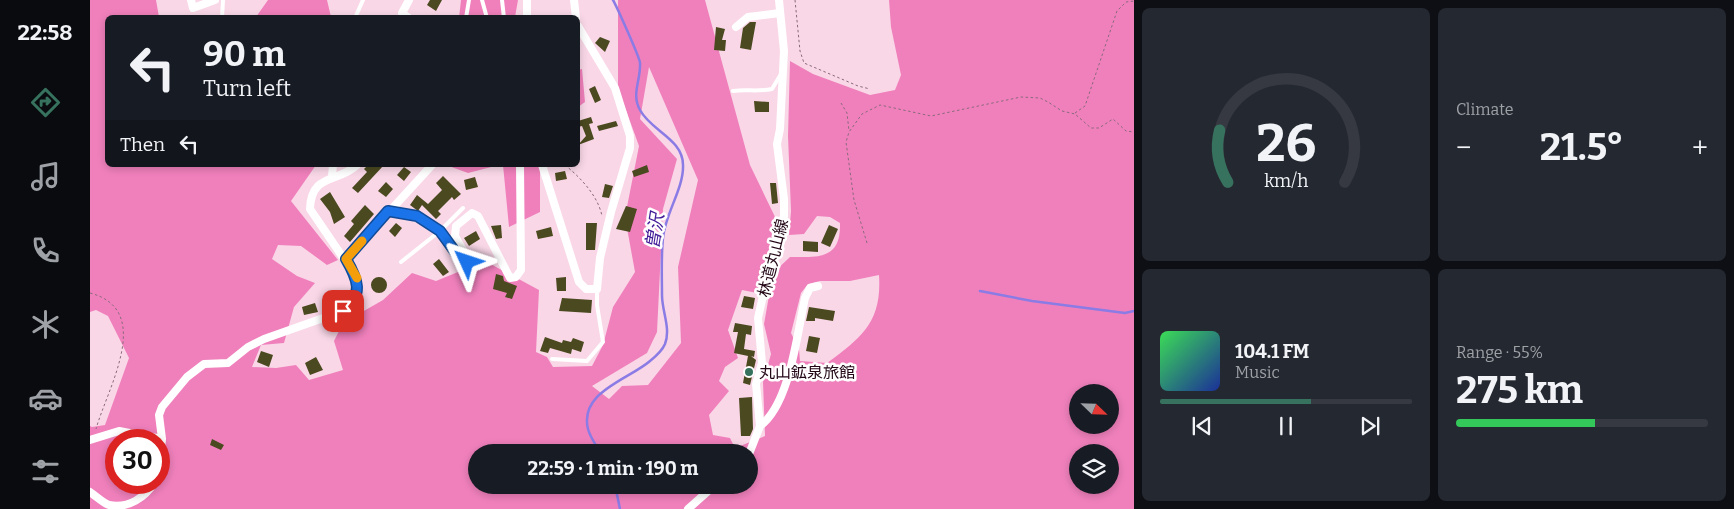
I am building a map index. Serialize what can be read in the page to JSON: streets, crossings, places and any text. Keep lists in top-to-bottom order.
{
  "streets": {
    "street": ["林道丸山線"]
  },
  "water": ["曽沢"],
  "places": ["丸山鉱泉旅館"],
  "north": "bottom right",
  "page": {
    "tabs": "22:58",
    "tile": [
      "Climate",
      ["Range · 55%", "275 km"]
    ],
    "turn": ["90 m", "Turn left"],
    "then": "Then",
    "heat": ["−", "21.5°", "+"],
    "song": ["104.1 FM", "Music"],
    "limit": "30",
    "trip": "22:59 · 1 min · 190 m",
    "gauge": ["26", "km/h"]
  }
}
